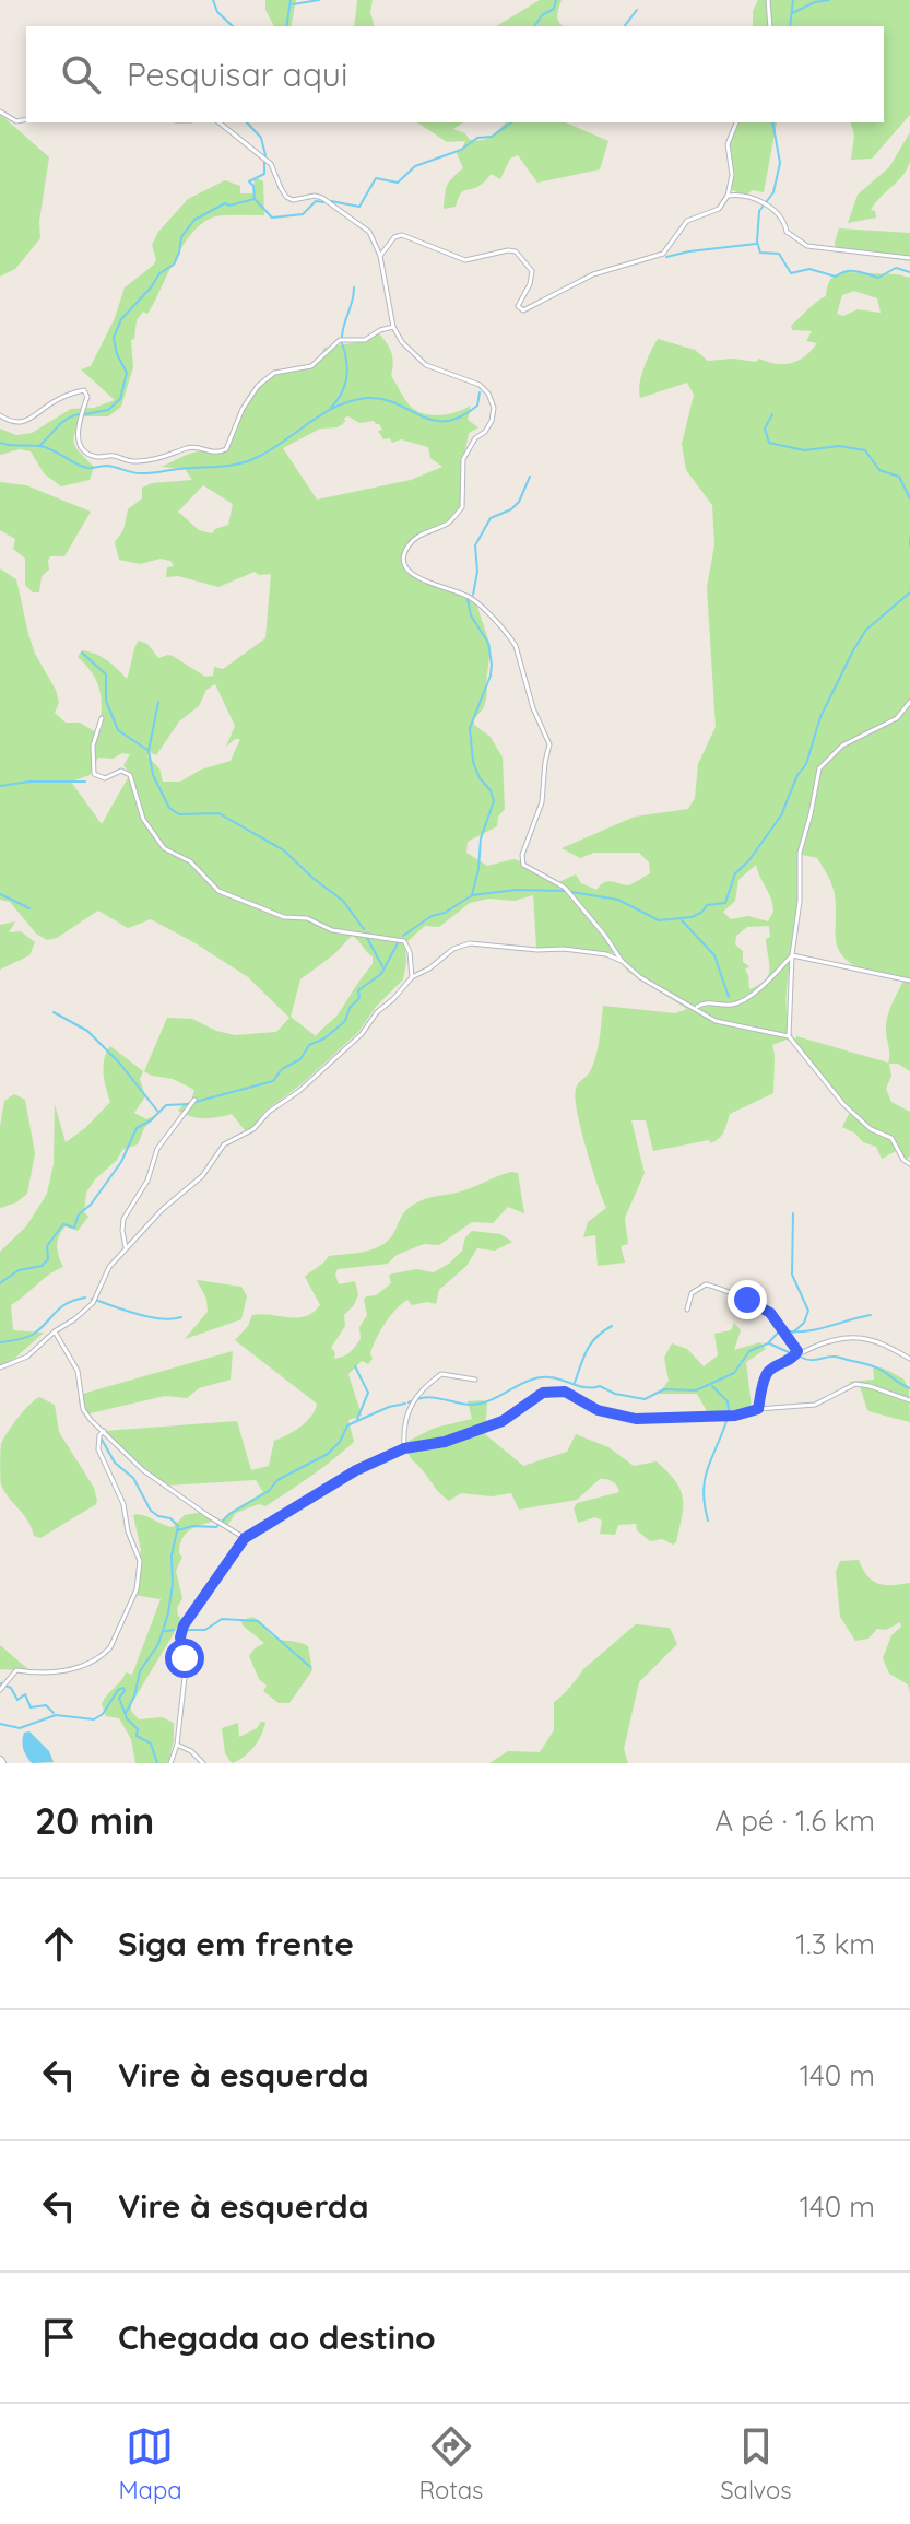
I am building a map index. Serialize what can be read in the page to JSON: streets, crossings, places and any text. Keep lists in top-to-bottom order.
{
  "page": {
    "search": "Pesquisar aqui",
    "heading": ["20 min", "A pé · 1.6 km"],
    "list": [
      ["Siga em frente", "1.3 km"],
      ["Vire à esquerda", "140 m"],
      ["Vire à esquerda", "140 m"],
      "Chegada ao destino"
    ],
    "nav": ["Mapa", "Rotas", "Salvos"]
  }
}
